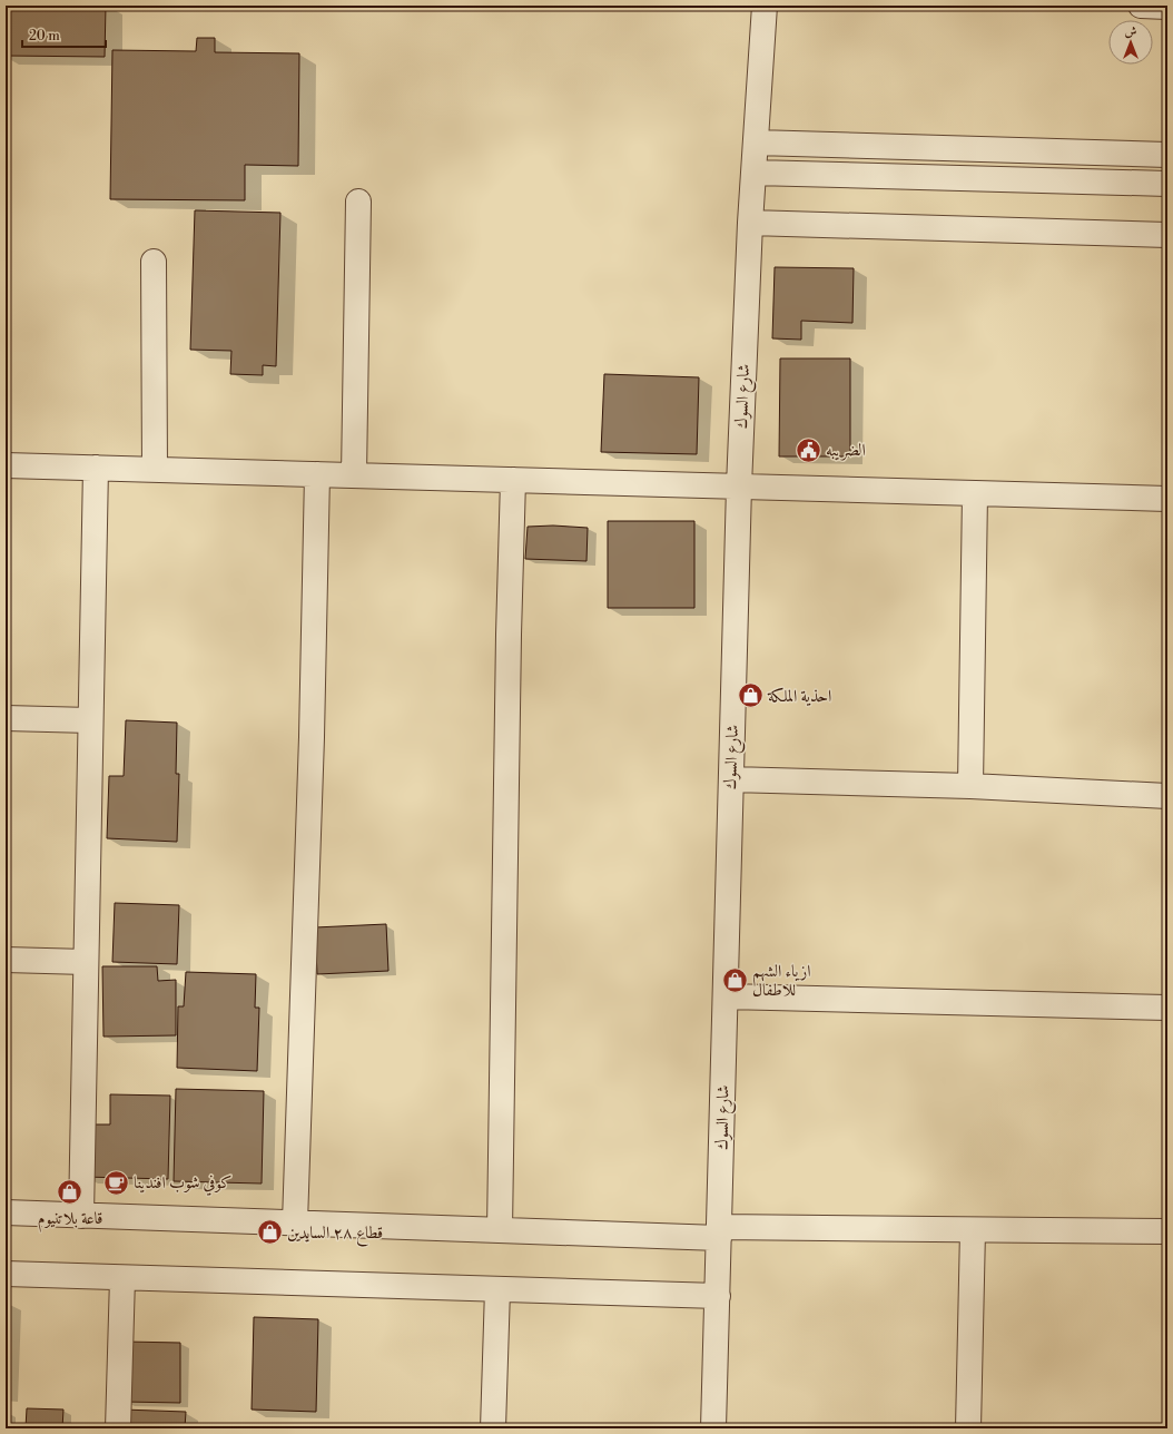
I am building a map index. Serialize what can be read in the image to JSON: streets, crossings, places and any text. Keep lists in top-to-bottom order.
{
  "streets": {
    "street": ["شارع السوك"]
  },
  "places": {
    "public building": ["الضريبه"],
    "shop": [
      "احذية الملكة",
      "ازياء الشهم للاطفال",
      "قاعة بلاتنيوم",
      "قطاع ٢٨ السايدين"
    ],
    "cafe": ["كوفي شوب افندينا"]
  },
  "scale_bar": "20 m",
  "north": "top"
}
